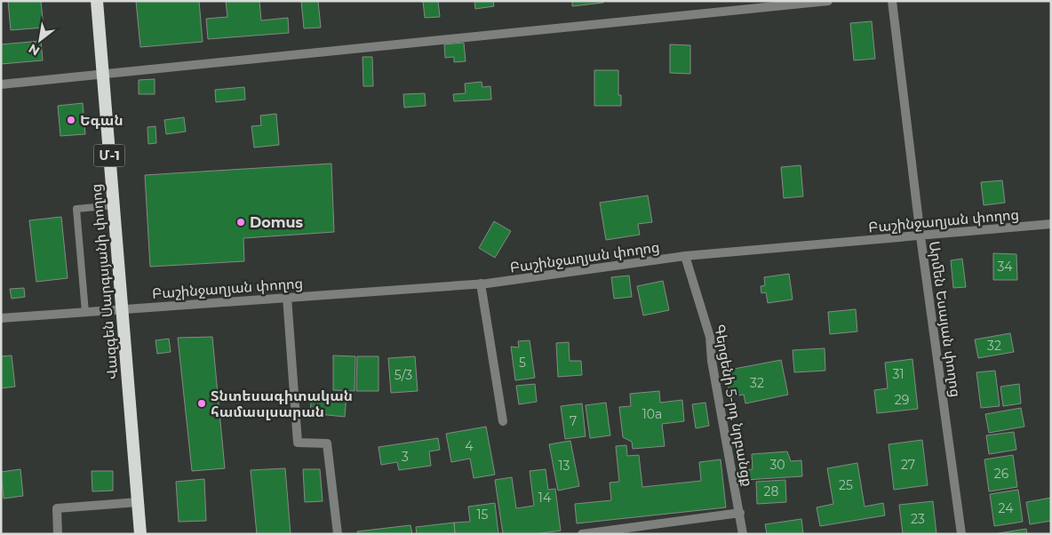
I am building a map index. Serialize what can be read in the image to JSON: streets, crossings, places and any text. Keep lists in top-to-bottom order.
{
  "streets": {
    "highway": ["Մ-1", "Վազգեն Սարգսյանի փողոց"],
    "street": ["Բաշինջաղյան փողոց", "Արմեն Եսայան փողոց", "Գերցենի 5-րդ նրբանցք"]
  },
  "crossings": [
    ["Բաշինջաղյան փողոց", "Վազգեն Սարգսյանի փողոց"],
    ["Բաշինջաղյան փողոց", "Արմեն Եսայան փողոց"],
    ["Բաշինջաղյան փողոց", "Գերցենի 5-րդ նրբանցք"]
  ],
  "places": ["Եգան", "Domus", "Տնտեսագիտական համասլսարան"],
  "house_numbers": [
    "34",
    "32",
    "5",
    "31",
    "5/3",
    "32",
    "29",
    "10a",
    "7",
    "4",
    "3",
    "30",
    "27",
    "13",
    "26",
    "25",
    "28",
    "14",
    "24",
    "15",
    "23"
  ],
  "north": "bottom left"
}
